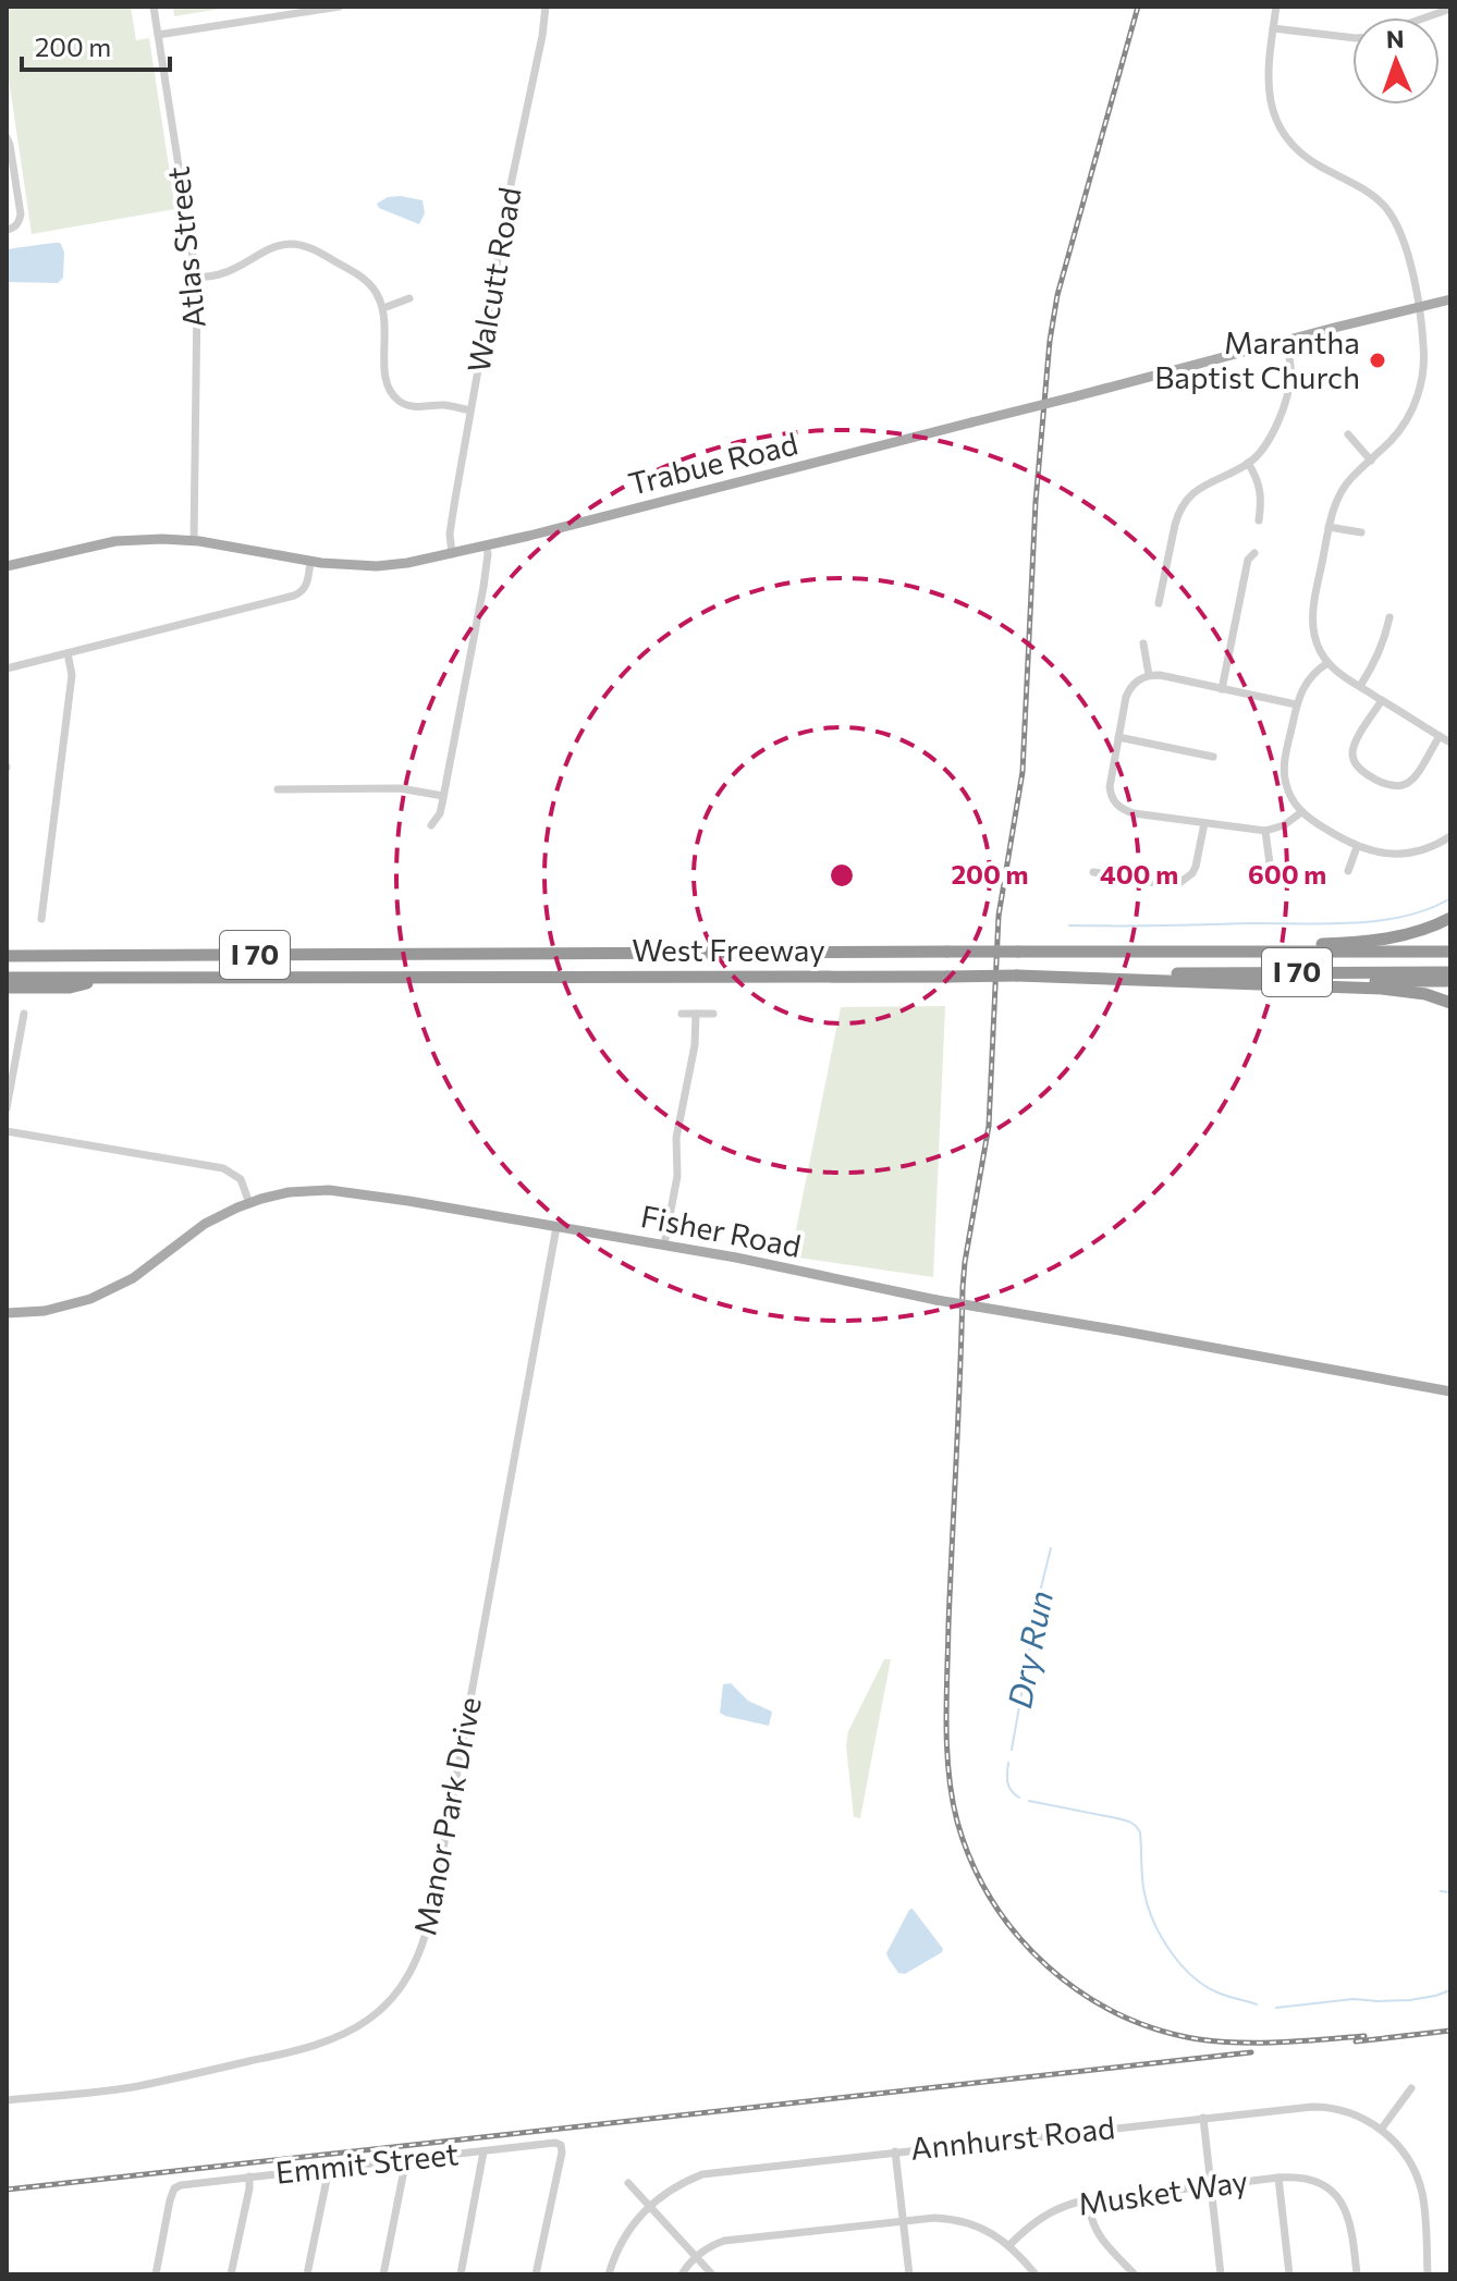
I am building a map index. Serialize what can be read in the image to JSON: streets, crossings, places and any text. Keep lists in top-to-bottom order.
{
  "streets": {
    "highway": ["West Freeway", "I 70"],
    "main road": ["Trabue Road", "Fisher Road"],
    "street": [
      "Atlas Street",
      "Walcutt Road",
      "Manor Park Drive",
      "Annhurst Road",
      "Emmit Street",
      "Musket Way"
    ]
  },
  "crossings": [
    ["Atlas Street", "Trabue Road"],
    ["Walcutt Road", "Trabue Road"],
    ["Fisher Road", "Manor Park Drive"]
  ],
  "water": ["Dry Run"],
  "places": ["Marantha Baptist Church"],
  "scale_bar": "200 m",
  "north": "top",
  "rings": ["200 m", "400 m", "600 m"]
}
